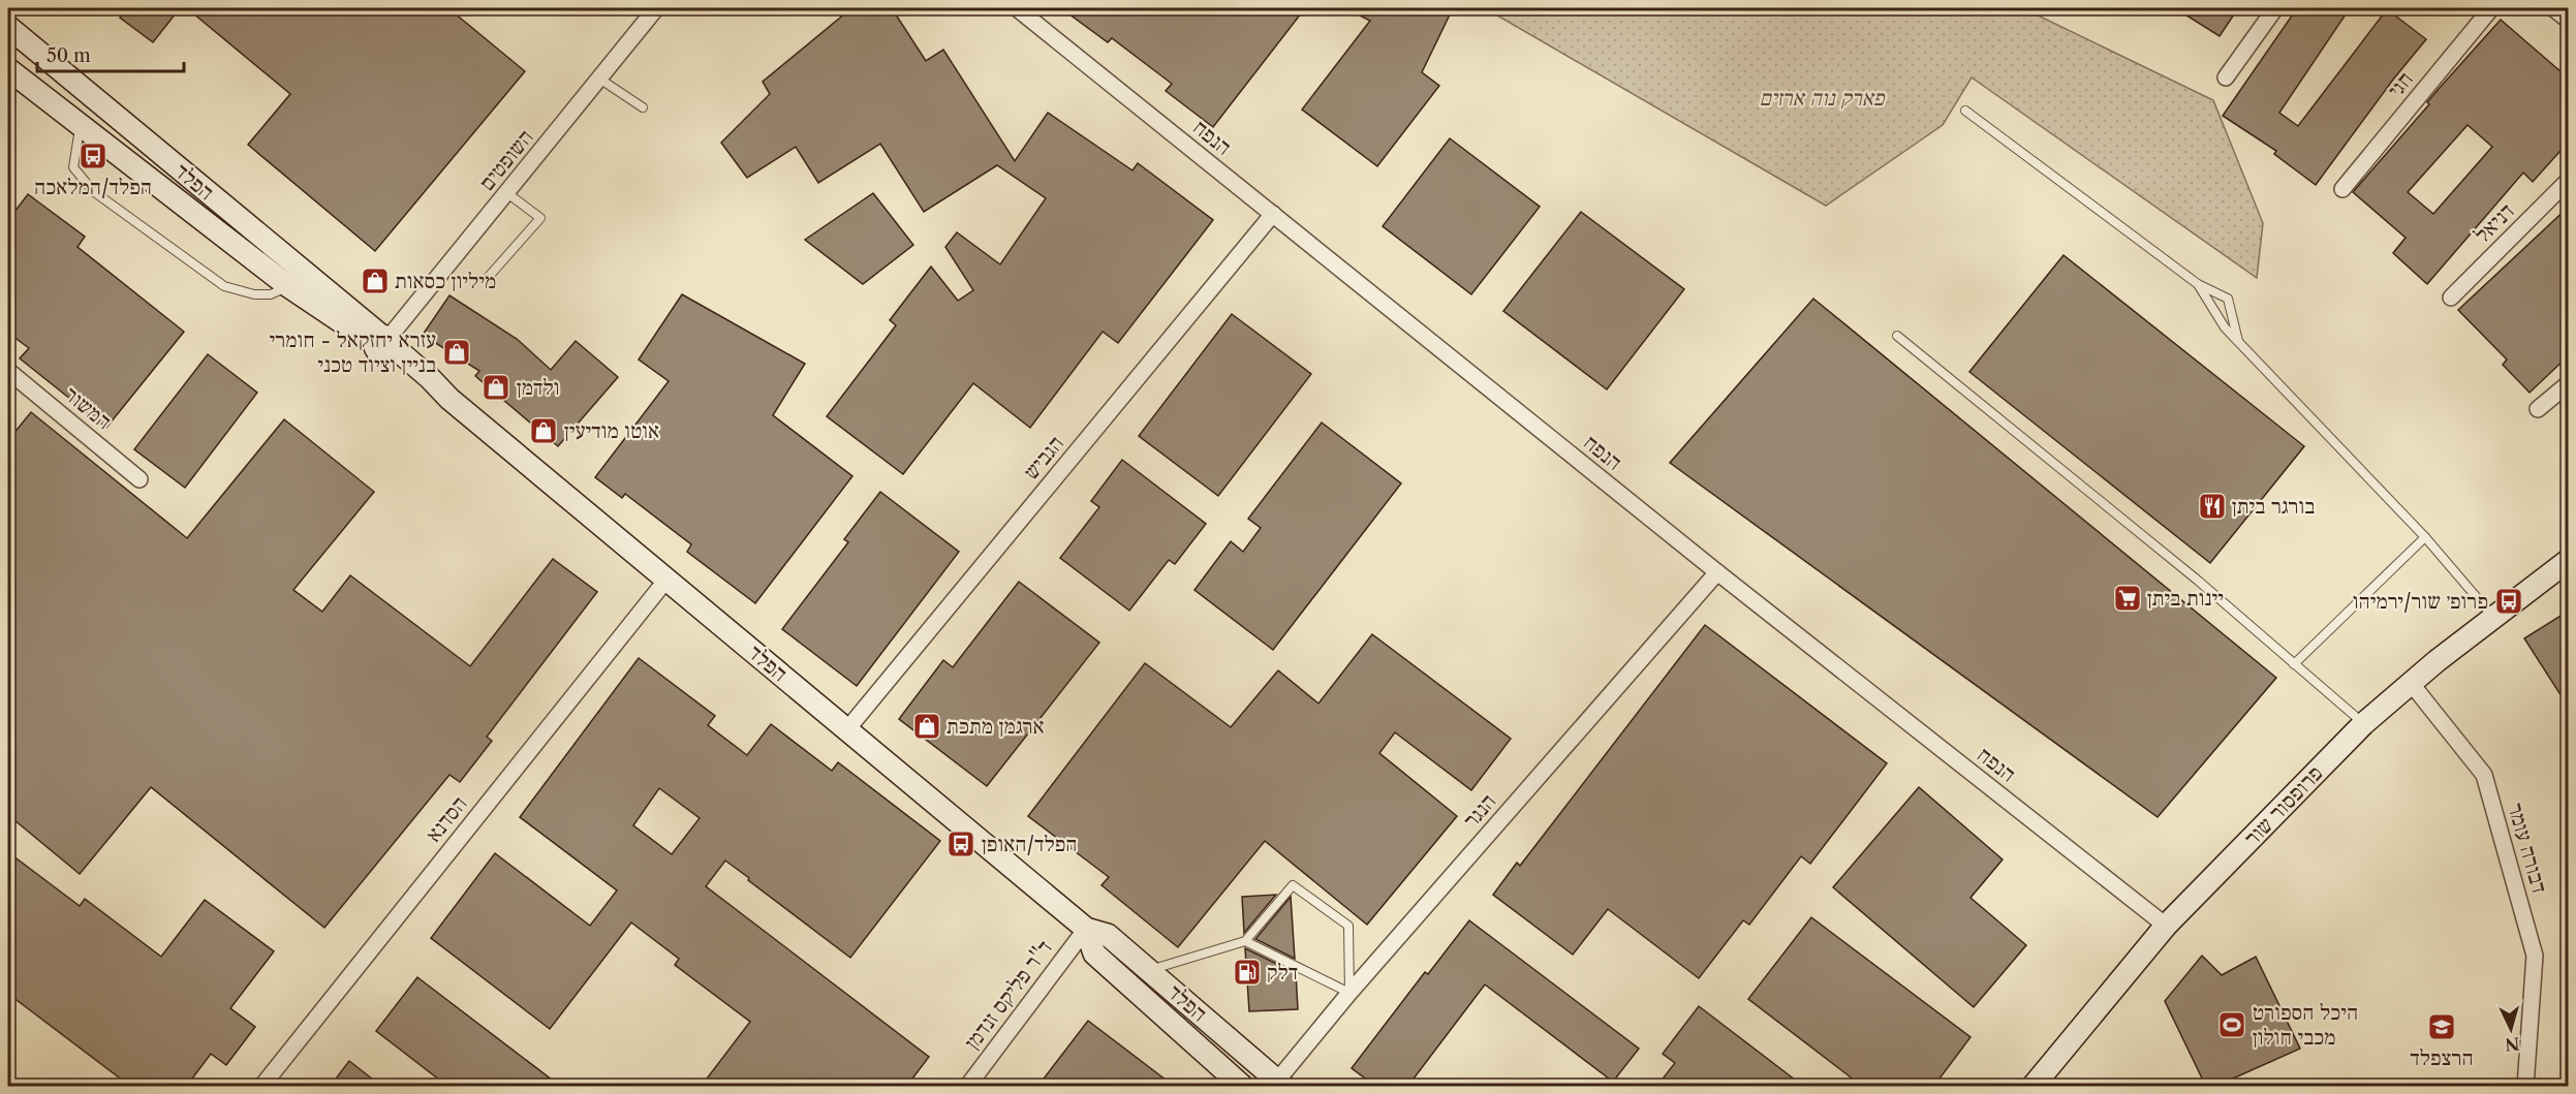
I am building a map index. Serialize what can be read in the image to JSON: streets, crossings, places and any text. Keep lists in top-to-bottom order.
{
  "streets": {
    "street": [
      "חגי",
      "הנפח",
      "השופטים",
      "הפלד",
      "דניאל",
      "המשור",
      "הגביש",
      "פרופסור שור",
      "הנגר",
      "הסדנא",
      "דבורה עומר",
      "ד''ר פליקס זנדמן"
    ]
  },
  "crossings": [
    ["הנפח", "הגביש"],
    ["הנפח", "פרופסור שור"],
    ["הנפח", "הנגר"],
    ["השופטים", "הפלד"],
    ["הפלד", "הגביש"],
    ["הפלד", "הנגר"],
    ["הפלד", "הסדנא"],
    ["הפלד", "ד''ר פליקס זנדמן"],
    ["פרופסור שור", "דבורה עומר"]
  ],
  "parks": ["פארק נוה ארזים"],
  "places": {
    "bus stop": ["הפלד/המלאכה", "פרופ׳ שור/ירמיהו", "הפלד/האופן"],
    "shop": [
      "מיליון כסאות",
      "עזרא יחזקאל - חומרי בניין וציוד טכני",
      "ולדמן",
      "אוטו מודיעין",
      "ארגמן מתכת"
    ],
    "restaurant": ["בורגר ביתן"],
    "supermarket": ["יינות ביתן"],
    "fuel station": ["דלק"],
    "sports": ["היכל הספורט מכבי חולון"],
    "school or university": ["הרצפלד"]
  },
  "scale_bar": "50 m",
  "north": "bottom"
}
